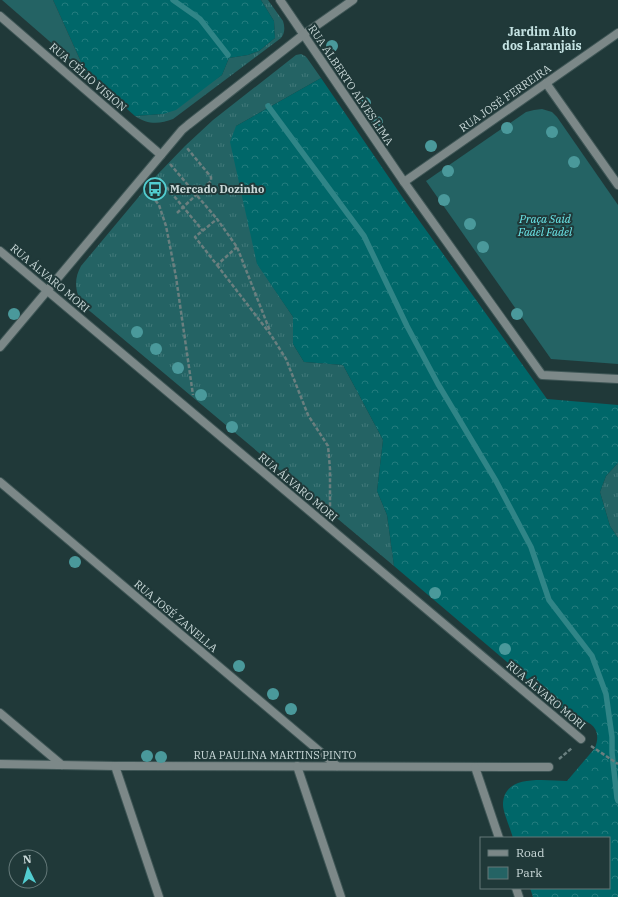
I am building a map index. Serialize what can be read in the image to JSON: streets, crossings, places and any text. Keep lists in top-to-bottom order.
{
  "streets": {
    "street": [
      "RUA CÉLIO VISION",
      "RUA ALBERTO ALVES LIMA",
      "RUA JOSÉ FERREIRA",
      "RUA ÁLVARO MORI",
      "RUA JOSÉ ZANELLA",
      "RUA PAULINA MARTINS PINTO"
    ]
  },
  "crossings": [
    ["RUA ALBERTO ALVES LIMA", "RUA JOSÉ FERREIRA"],
    ["RUA JOSÉ ZANELLA", "RUA PAULINA MARTINS PINTO"]
  ],
  "districts": ["Jardim Alto dos Laranjais"],
  "parks": ["Praça Said Fadel Fadel"],
  "places": {
    "bus stop": ["Mercado Dozinho"]
  },
  "legend": ["Road", "Park"],
  "north": "top"
}
